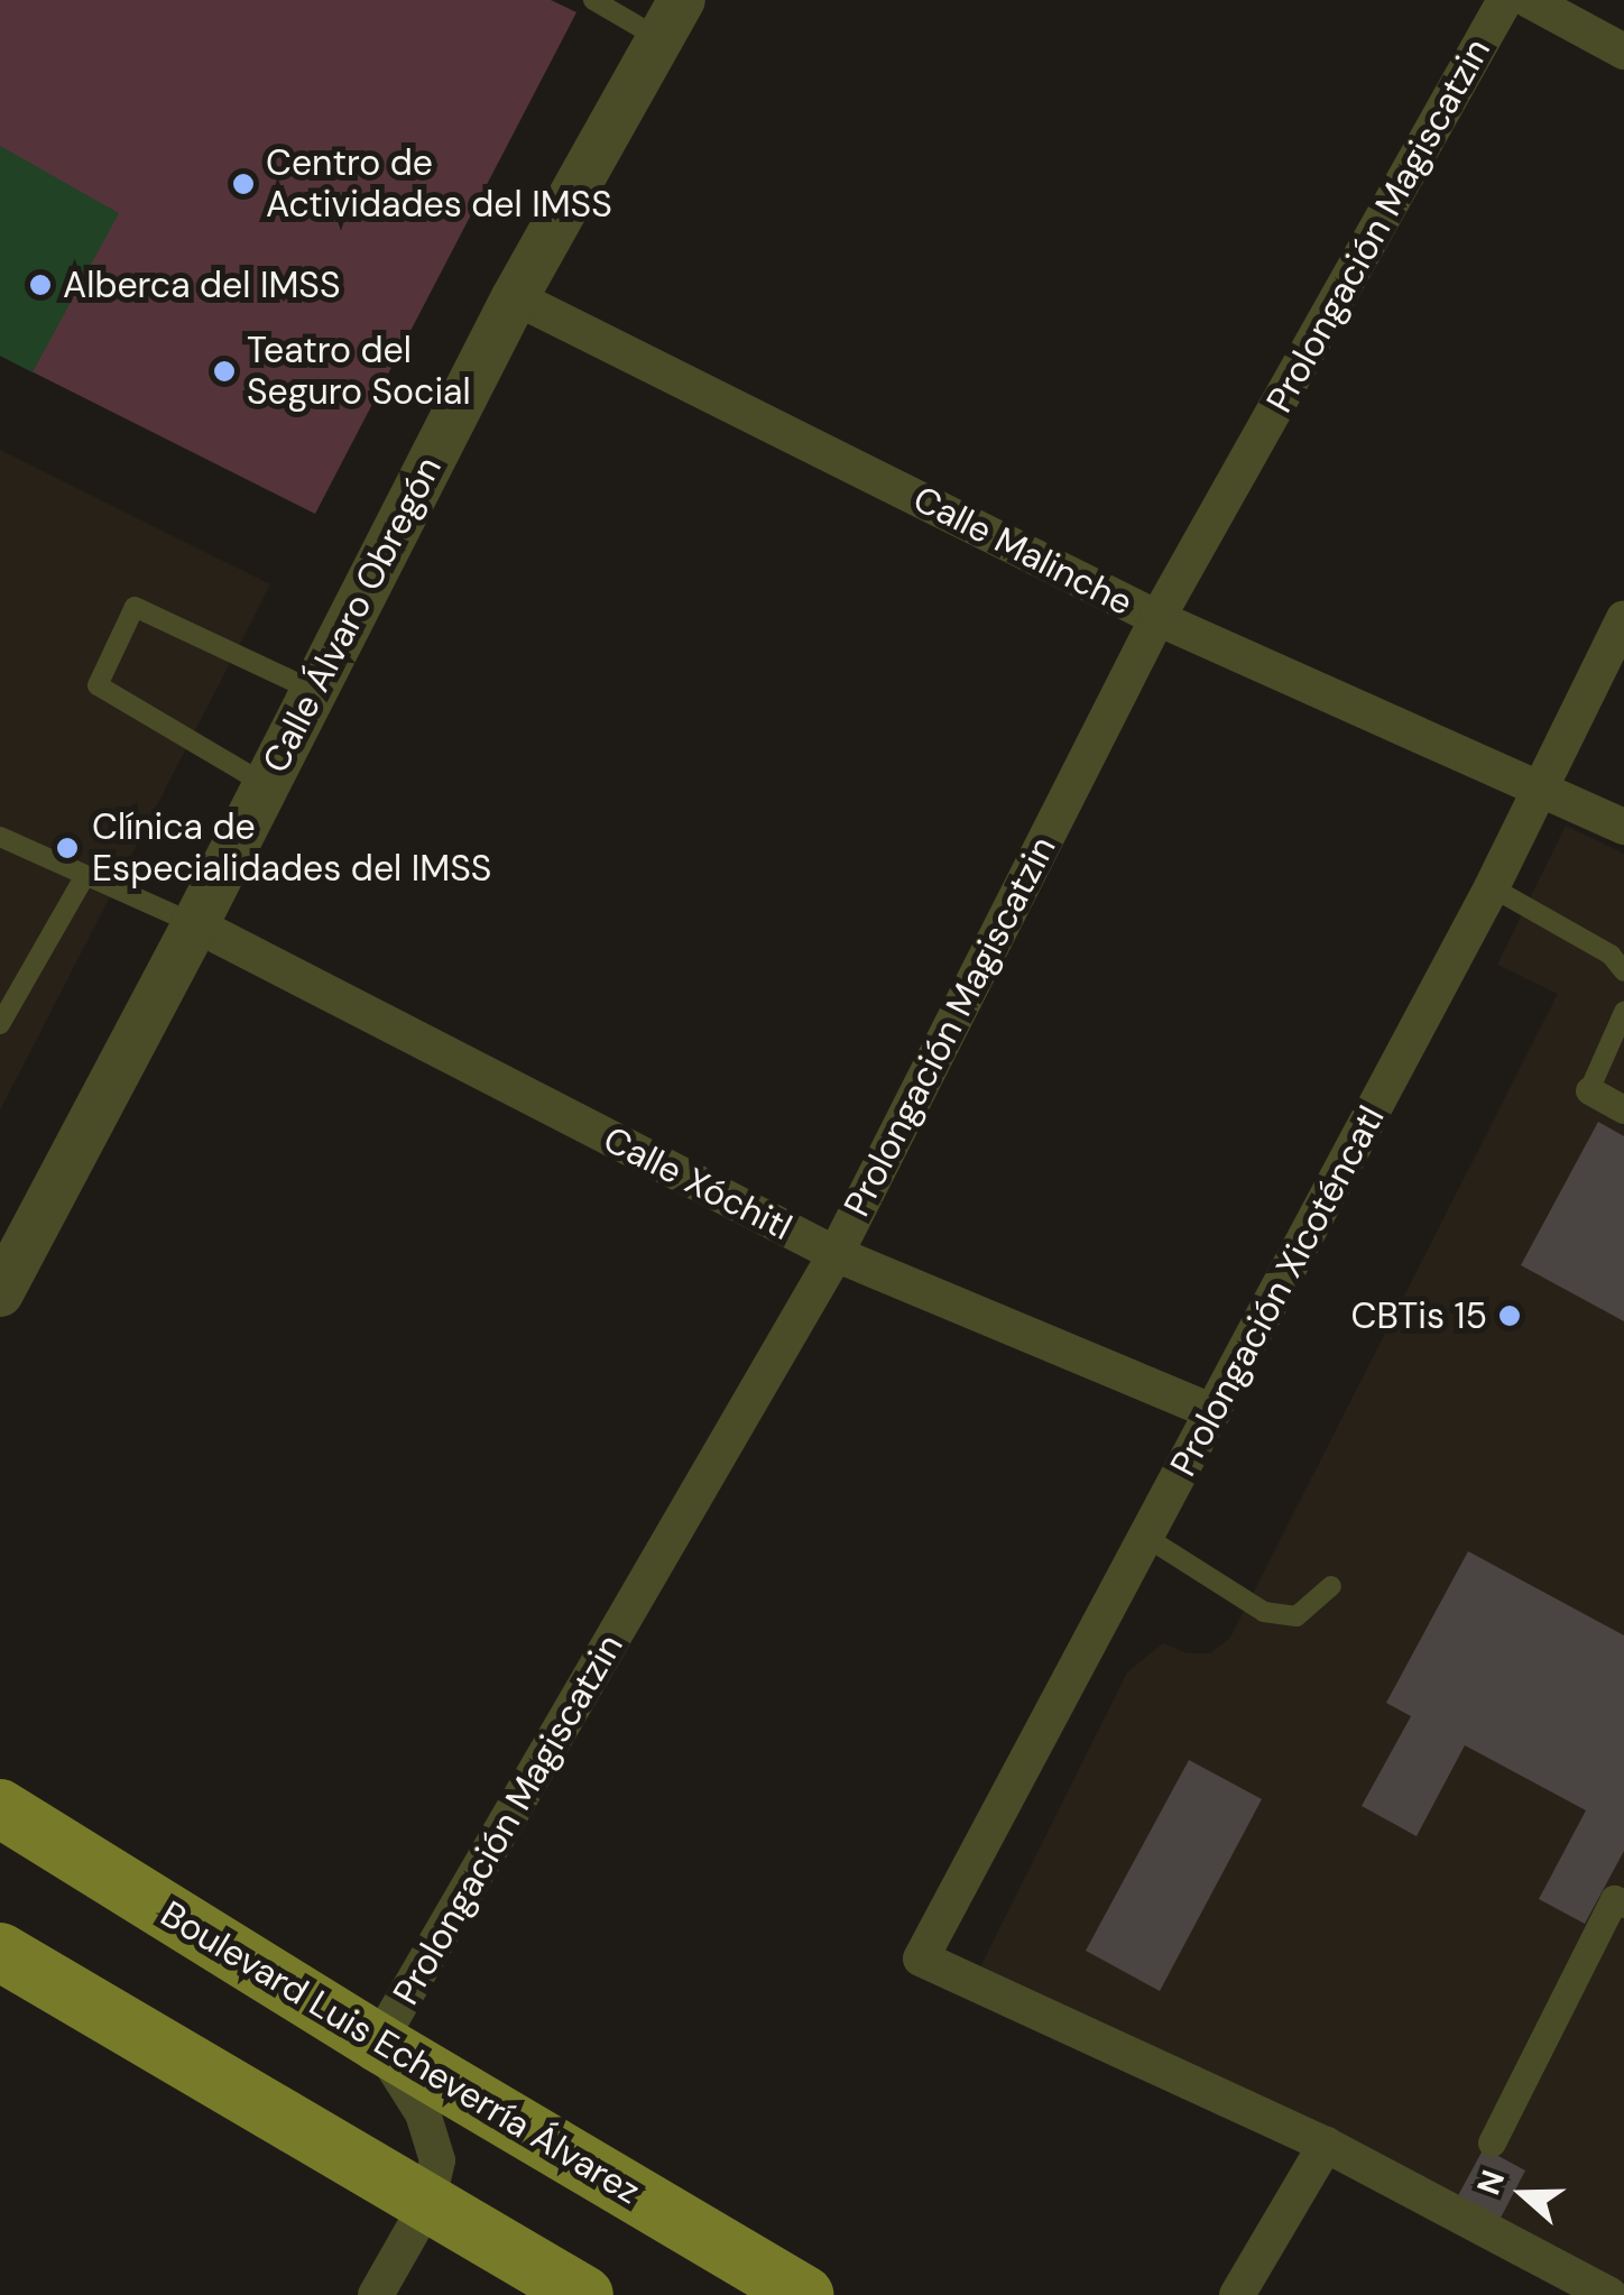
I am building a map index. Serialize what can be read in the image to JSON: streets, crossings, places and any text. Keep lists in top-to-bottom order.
{
  "streets": {
    "main road": ["Boulevard Luis Echeverría Álvarez"],
    "street": [
      "Prolongación Magiscatzin",
      "Calle Malinche",
      "Calle Álvaro Obregón",
      "Calle Xóchitl",
      "Prolongación Xicoténcatl"
    ]
  },
  "crossings": [
    ["Prolongación Magiscatzin", "Calle Malinche"],
    ["Prolongación Magiscatzin", "Calle Xóchitl"],
    ["Prolongación Magiscatzin", "Boulevard Luis Echeverría Álvarez"],
    ["Calle Malinche", "Calle Álvaro Obregón"],
    ["Calle Malinche", "Prolongación Xicoténcatl"],
    ["Calle Álvaro Obregón", "Calle Xóchitl"],
    ["Calle Xóchitl", "Prolongación Xicoténcatl"]
  ],
  "places": [
    "Centro de Actividades del IMSS",
    "Alberca del IMSS",
    "Teatro del Seguro Social",
    "Clínica de Especialidades del IMSS",
    "CBTis 15"
  ],
  "north": "left"
}
